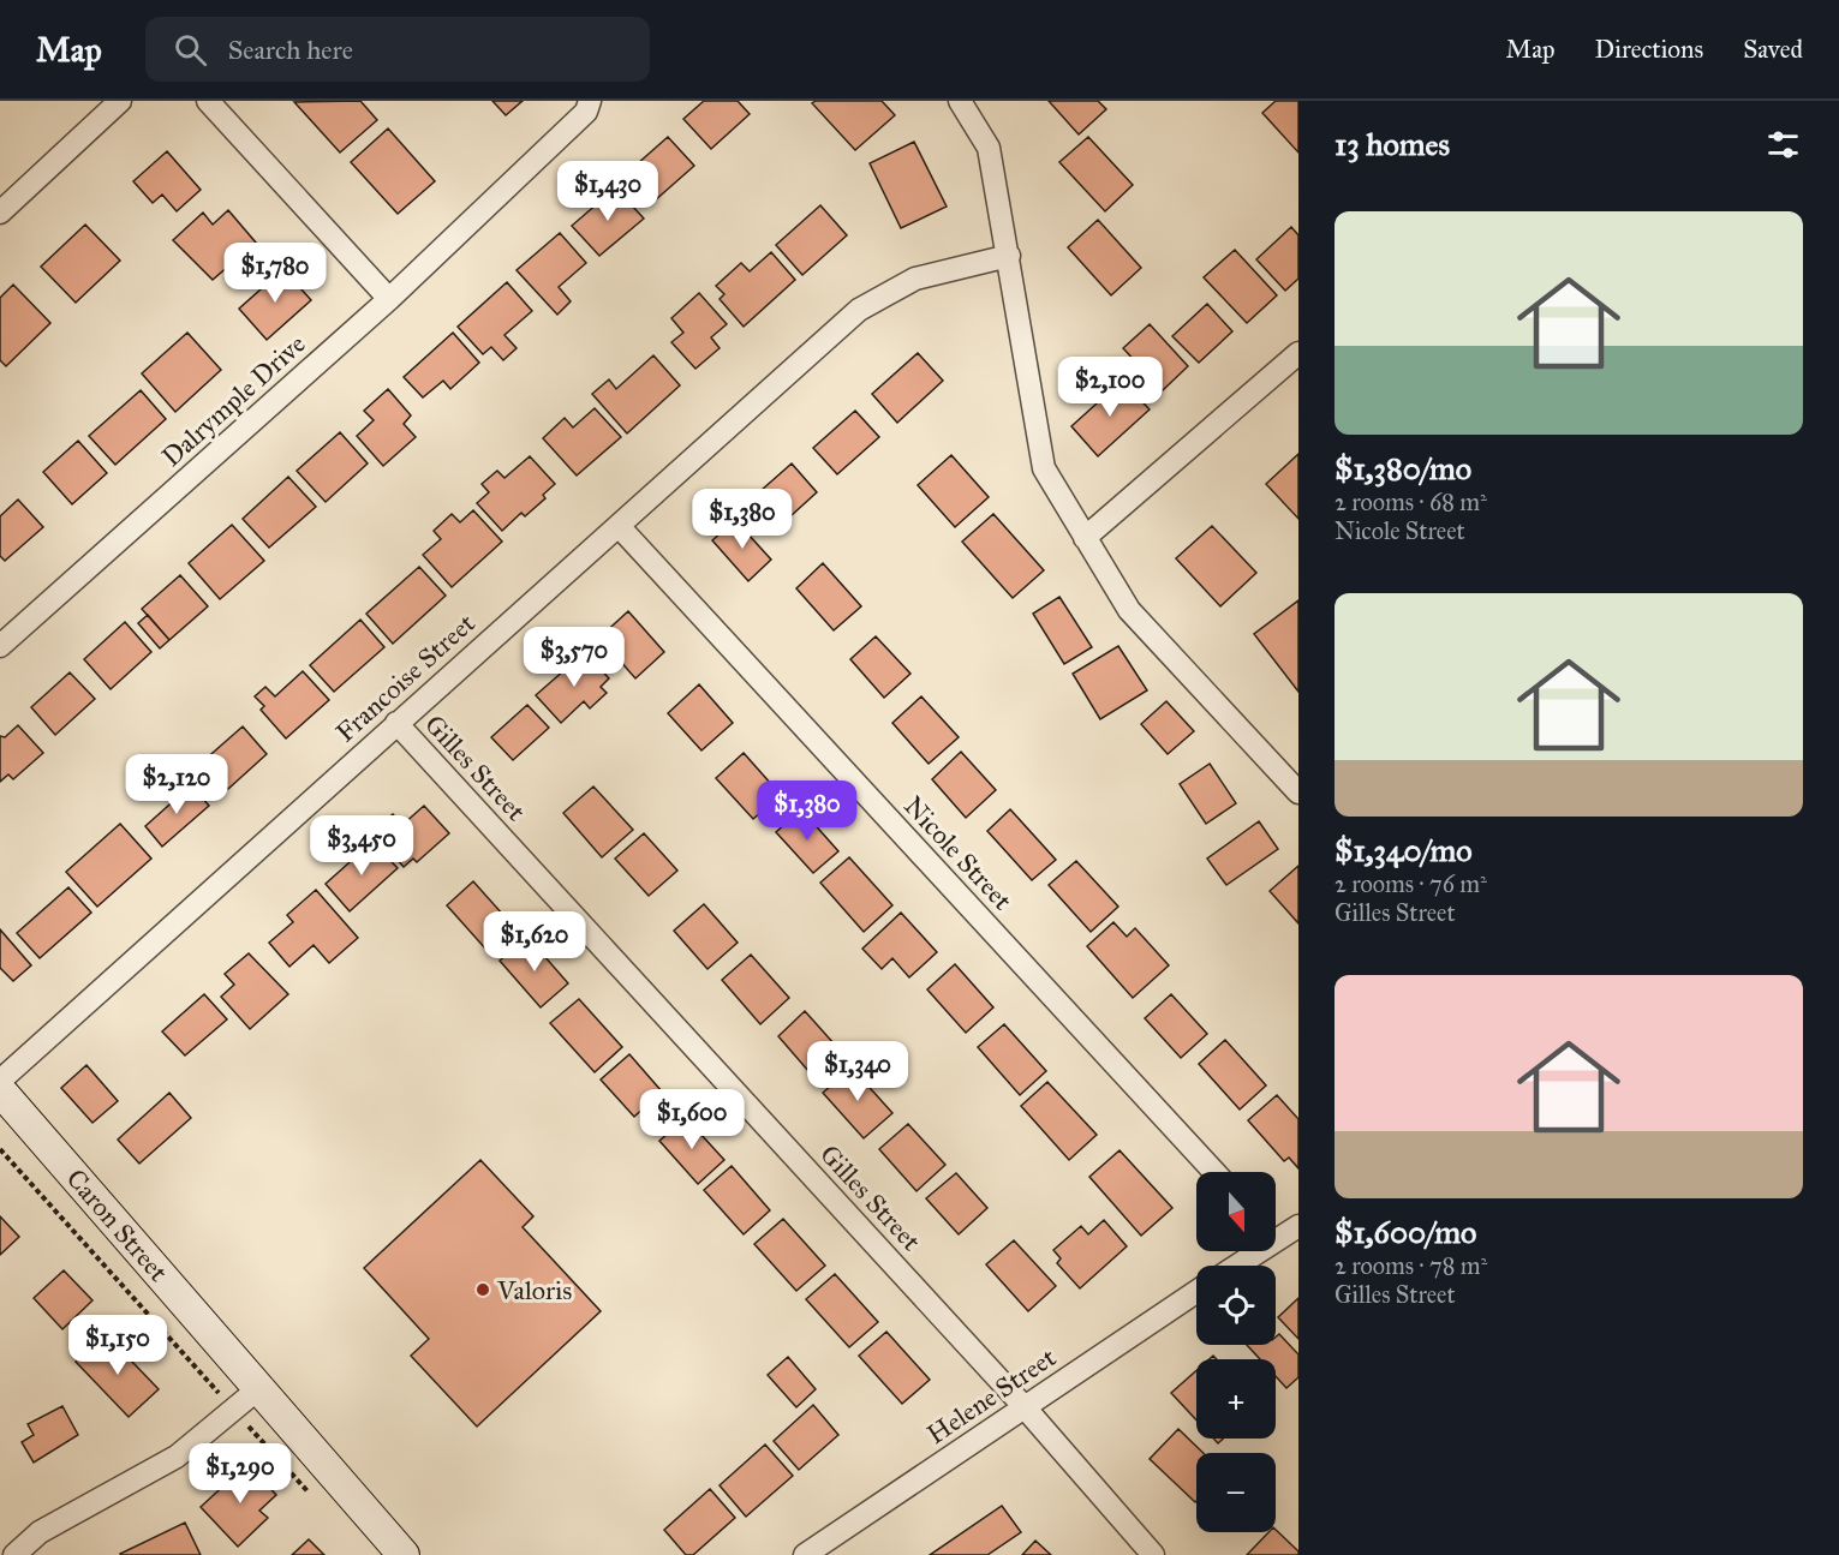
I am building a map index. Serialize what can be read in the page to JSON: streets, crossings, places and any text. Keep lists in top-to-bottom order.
{
  "streets": {
    "street": [
      "Dalrymple Drive",
      "Francoise Street",
      "Gilles Street",
      "Nicole Street",
      "Caron Street",
      "Helene Street"
    ]
  },
  "crossings": [
    ["Francoise Street", "Gilles Street"],
    ["Francoise Street", "Nicole Street"],
    ["Gilles Street", "Helene Street"]
  ],
  "places": ["Valoris"],
  "north": "bottom",
  "page": {
    "header": "Map",
    "search": "Search here",
    "nav": ["Map", "Directions", "Saved"],
    "heading": "13 homes",
    "price": [
      "$1,430",
      "$1,780",
      "$2,100",
      "$1,380",
      "$3,570",
      "$2,120",
      "$1,380",
      "$3,450",
      "$1,620",
      "$1,340",
      "$1,600",
      "$1,150",
      "$1,290"
    ],
    "list": [
      {
        "name": "$1,380/mo",
        "note": "2 rooms · 68 m² · Nicole Street"
      },
      {
        "name": "$1,340/mo",
        "note": "2 rooms · 76 m² · Gilles Street"
      },
      {
        "name": "$1,600/mo",
        "note": "2 rooms · 78 m² · Gilles Street"
      }
    ],
    "map_buttons": ["+", "−"]
  }
}
